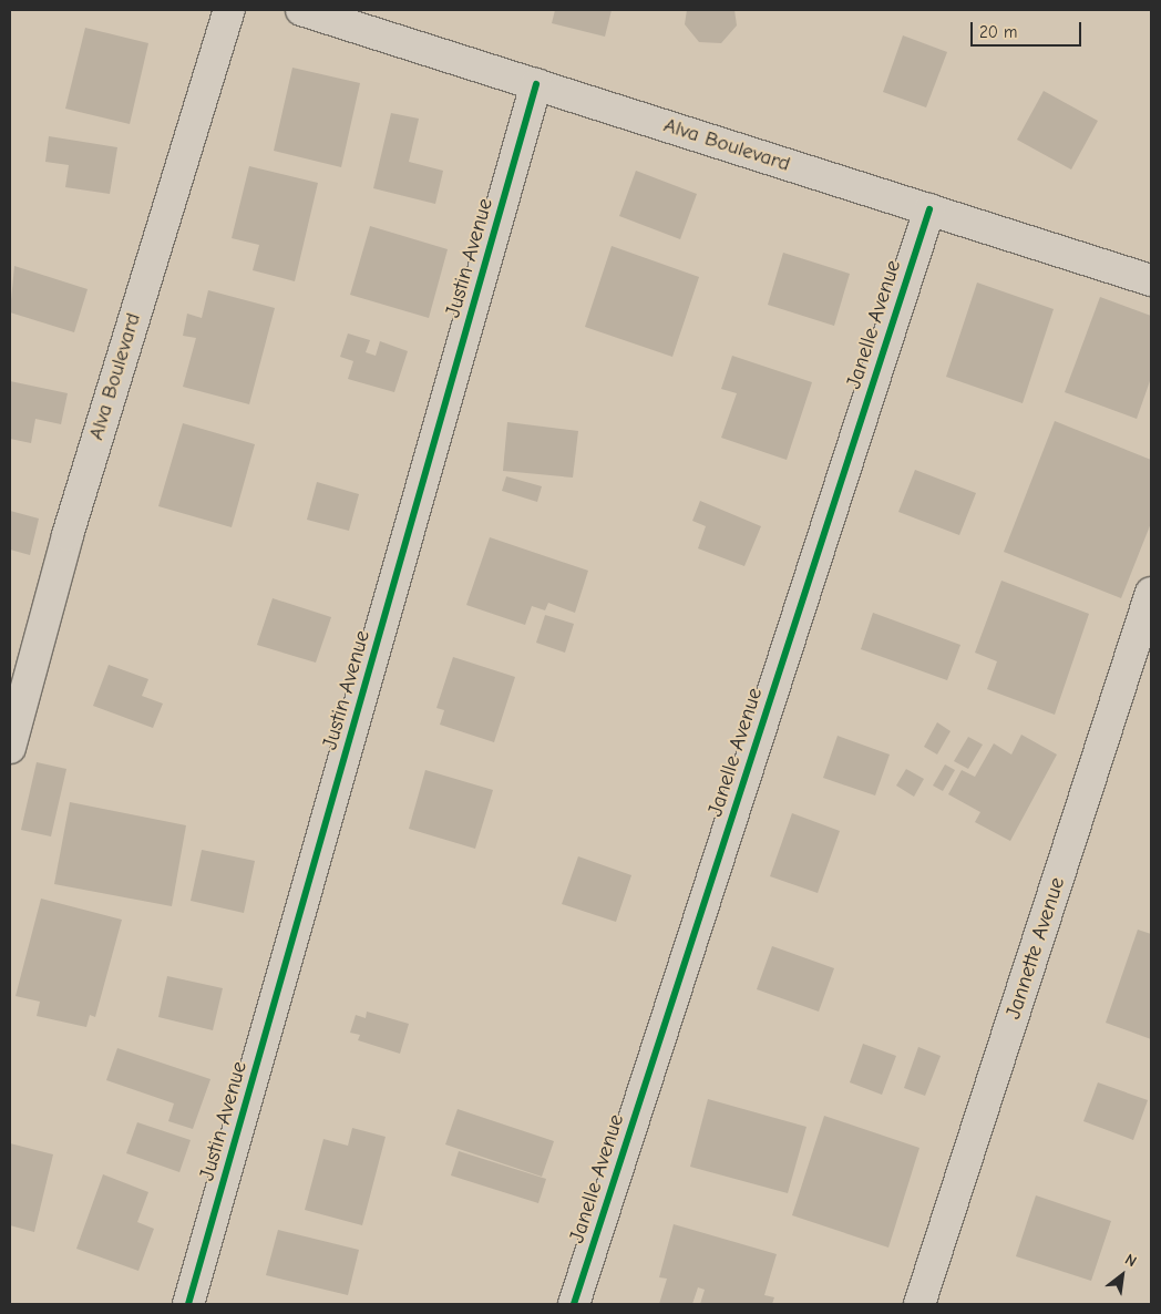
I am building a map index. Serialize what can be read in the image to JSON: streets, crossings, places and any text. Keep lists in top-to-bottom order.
{
  "streets": {
    "street": [
      "Alva Boulevard",
      "Justin Avenue",
      "Janelle Avenue",
      "Jannette Avenue"
    ]
  },
  "crossings": [
    ["Alva Boulevard", "Justin Avenue"],
    ["Alva Boulevard", "Janelle Avenue"]
  ],
  "scale_bar": "20 m",
  "north": "top right"
}
